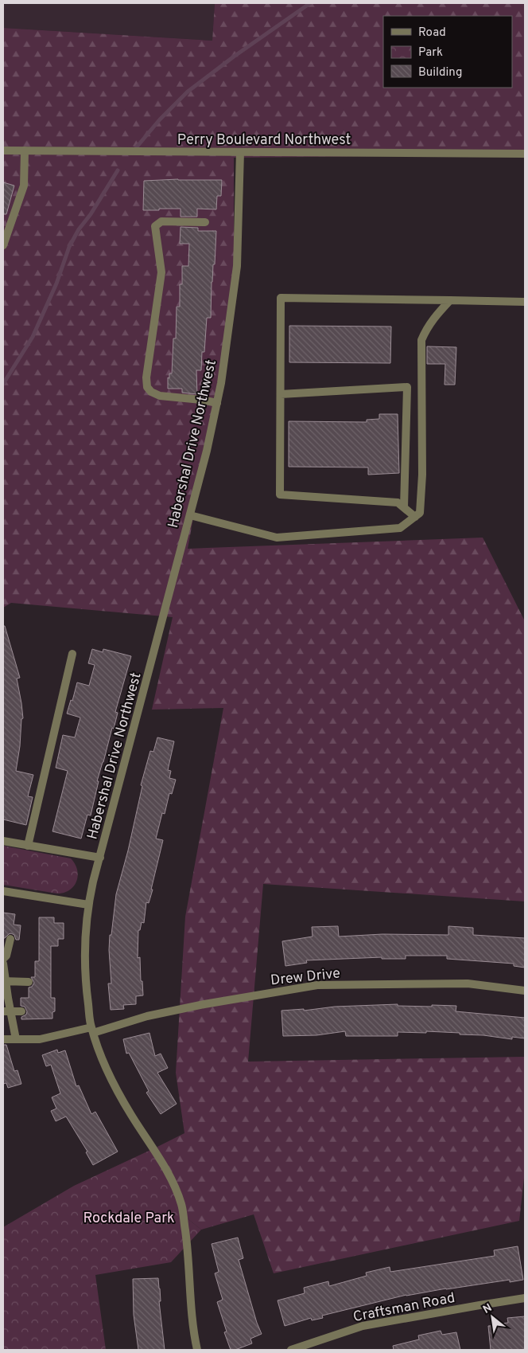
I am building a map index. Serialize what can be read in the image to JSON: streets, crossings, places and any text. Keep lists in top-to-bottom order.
{
  "streets": {
    "street": [
      "Perry Boulevard Northwest",
      "Habershal Drive Northwest",
      "Drew Drive",
      "Craftsman Road"
    ]
  },
  "crossings": [
    ["Perry Boulevard Northwest", "Habershal Drive Northwest"],
    ["Habershal Drive Northwest", "Drew Drive"]
  ],
  "parks": ["Rockdale Park"],
  "legend": ["Road", "Park", "Building"],
  "north": "top left"
}
